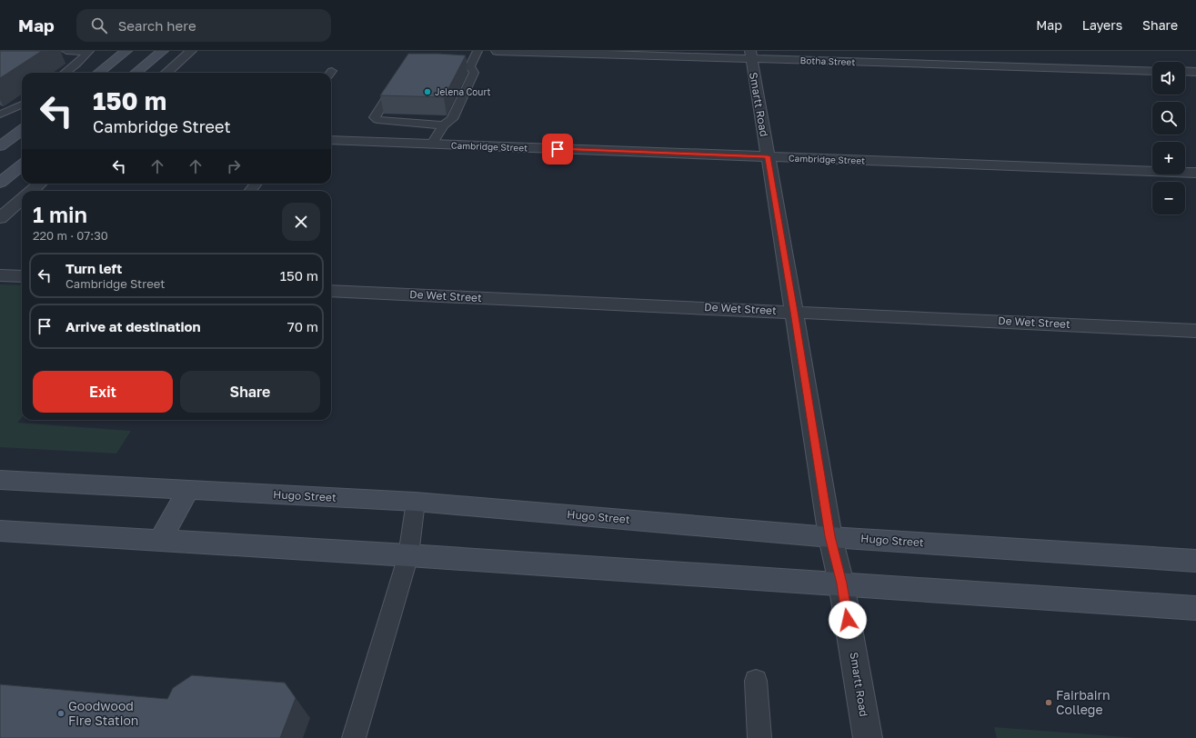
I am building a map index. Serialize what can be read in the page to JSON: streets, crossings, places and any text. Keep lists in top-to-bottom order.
{
  "streets": {
    "street": [
      "Botha Street",
      "Smartt Road",
      "Cambridge Street",
      "De Wet Street",
      "Hugo Street"
    ]
  },
  "crossings": [
    ["Botha Street", "Smartt Road"],
    ["Smartt Road", "Cambridge Street"],
    ["Smartt Road", "De Wet Street"],
    ["Smartt Road", "Hugo Street"]
  ],
  "places": ["Jelena Court", "Fairbairn College", "Goodwood Fire Station"],
  "page": {
    "header": "Map",
    "search": "Search here",
    "nav": ["Map", "Layers", "Share"],
    "map_buttons": ["+", "−"],
    "turn": ["150 m", "Cambridge Street"],
    "heading": ["1 min", "220 m · 07:30"],
    "list": [
      {
        "name": "Turn left",
        "note": "Cambridge Street",
        "value": "150 m"
      },
      {
        "name": "Arrive at destination",
        "value": "70 m"
      }
    ],
    "buttons": ["Exit", "Share"]
  }
}
